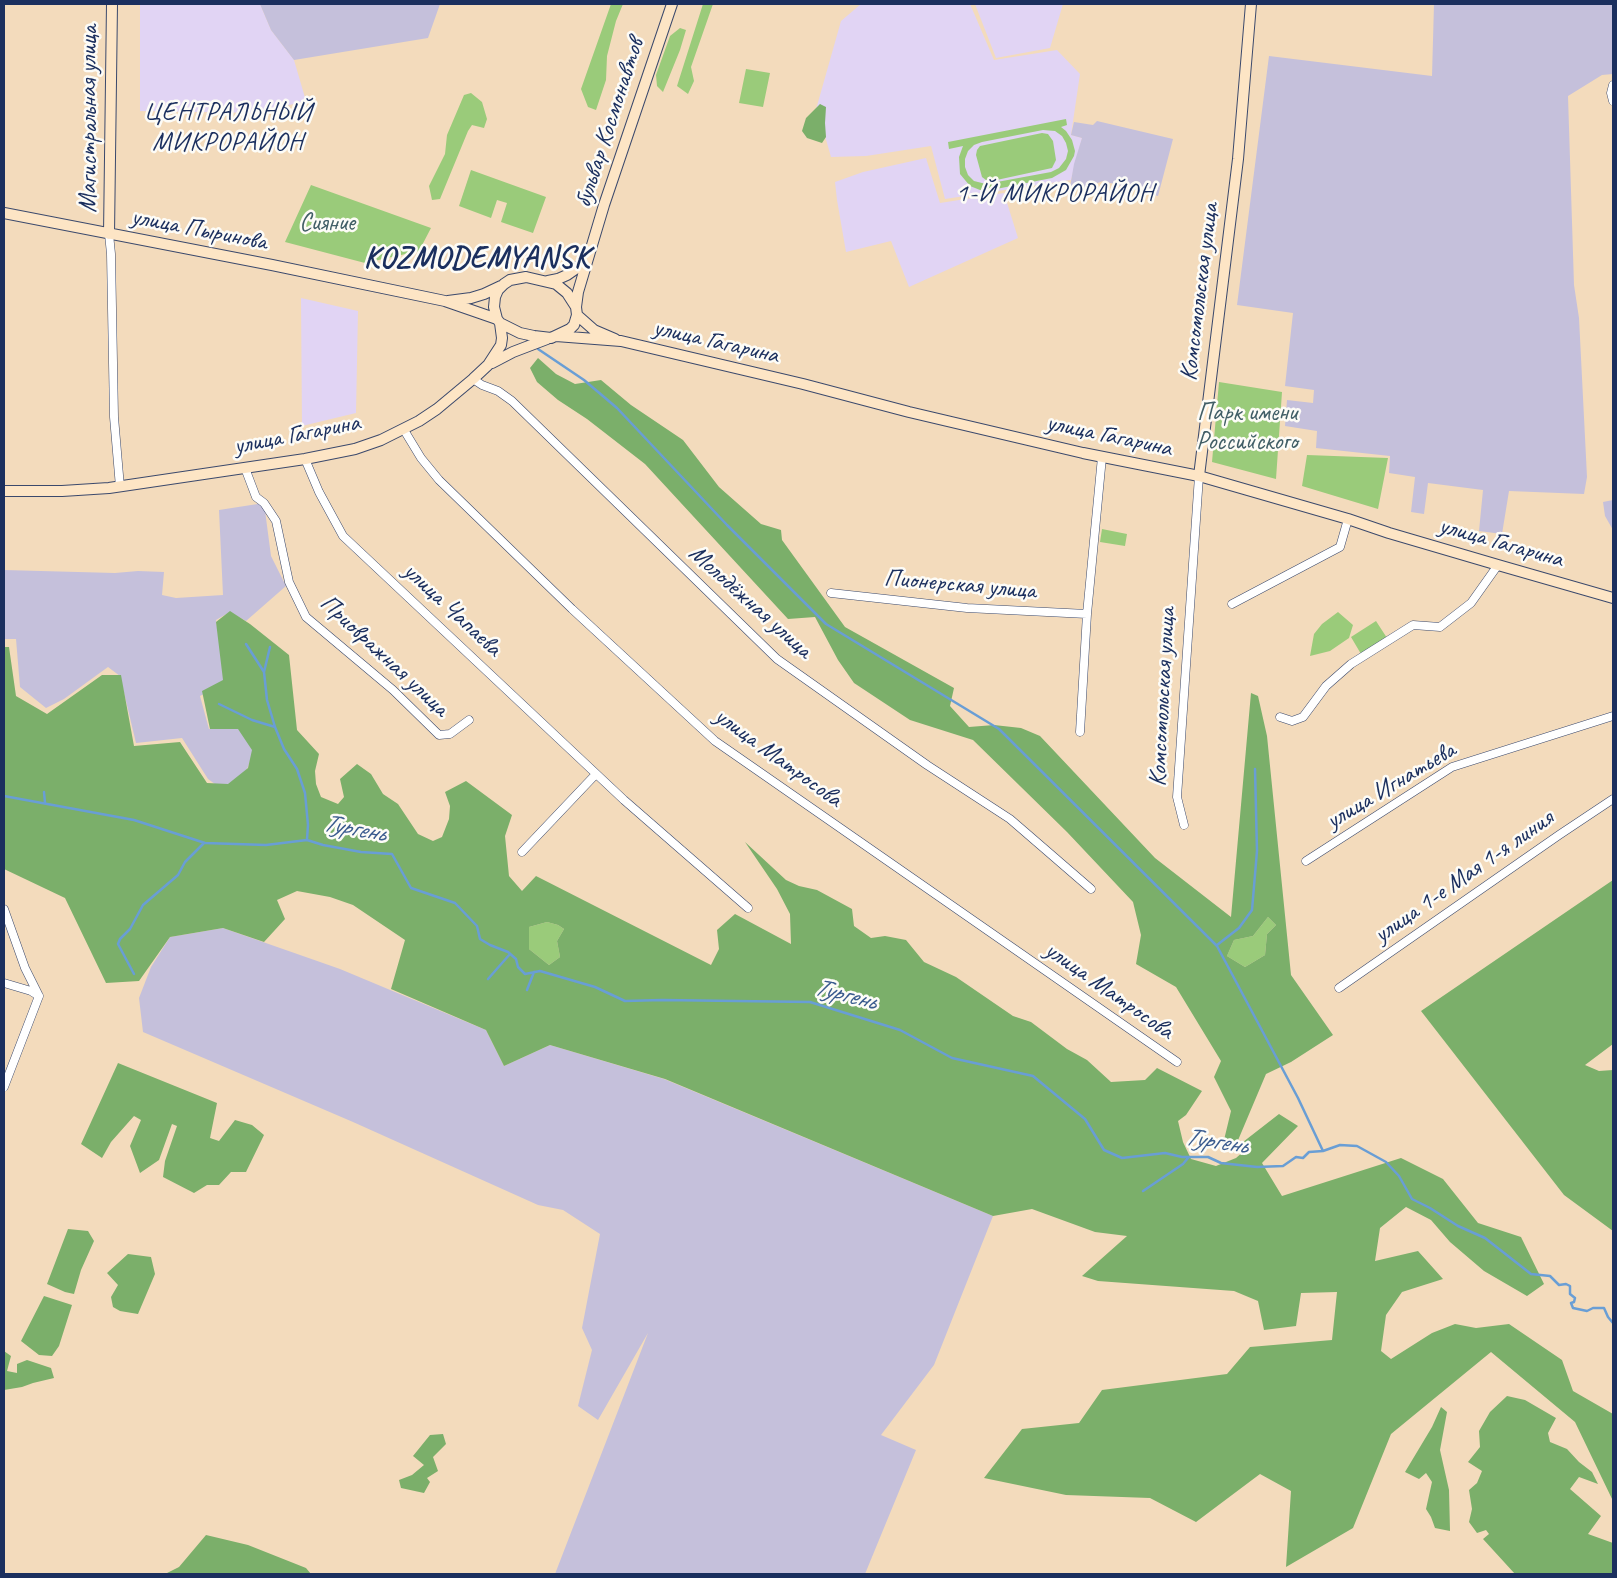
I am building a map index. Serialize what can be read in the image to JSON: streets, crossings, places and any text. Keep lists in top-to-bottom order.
{
  "streets": {
    "main road": [
      "Магистральная улица",
      "бульвар Космонавтов",
      "улица Пыринова",
      "Комсомольская улица",
      "улица Гагарина"
    ],
    "street": [
      "Пионерская улица",
      "Молодёжная улица",
      "улица Чапаева",
      "Приовражная улица",
      "улица Матросова",
      "улица Игнатьева",
      "улица 1-е Мая 1-я линия"
    ]
  },
  "crossings": [
    ["Магистральная улица", "улица Пыринова"],
    ["бульвар Космонавтов", "улица Пыринова"],
    ["бульвар Космонавтов", "улица Гагарина"],
    ["улица Пыринова", "улица Гагарина"],
    ["Комсомольская улица", "улица Гагарина"],
    ["улица Гагарина", "Молодёжная улица"],
    ["улица Гагарина", "улица Чапаева"],
    ["улица Гагарина", "Приовражная улица"],
    ["улица Гагарина", "улица Матросова"]
  ],
  "districts": ["ЦЕНТРАЛЬНЫЙ МИКРОРАЙОН", "1-Й МИКРОРАЙОН", "KOZMODEMYANSK"],
  "water": ["Тургень"],
  "parks": ["Сияние", "Парк имени Российского"]
}
